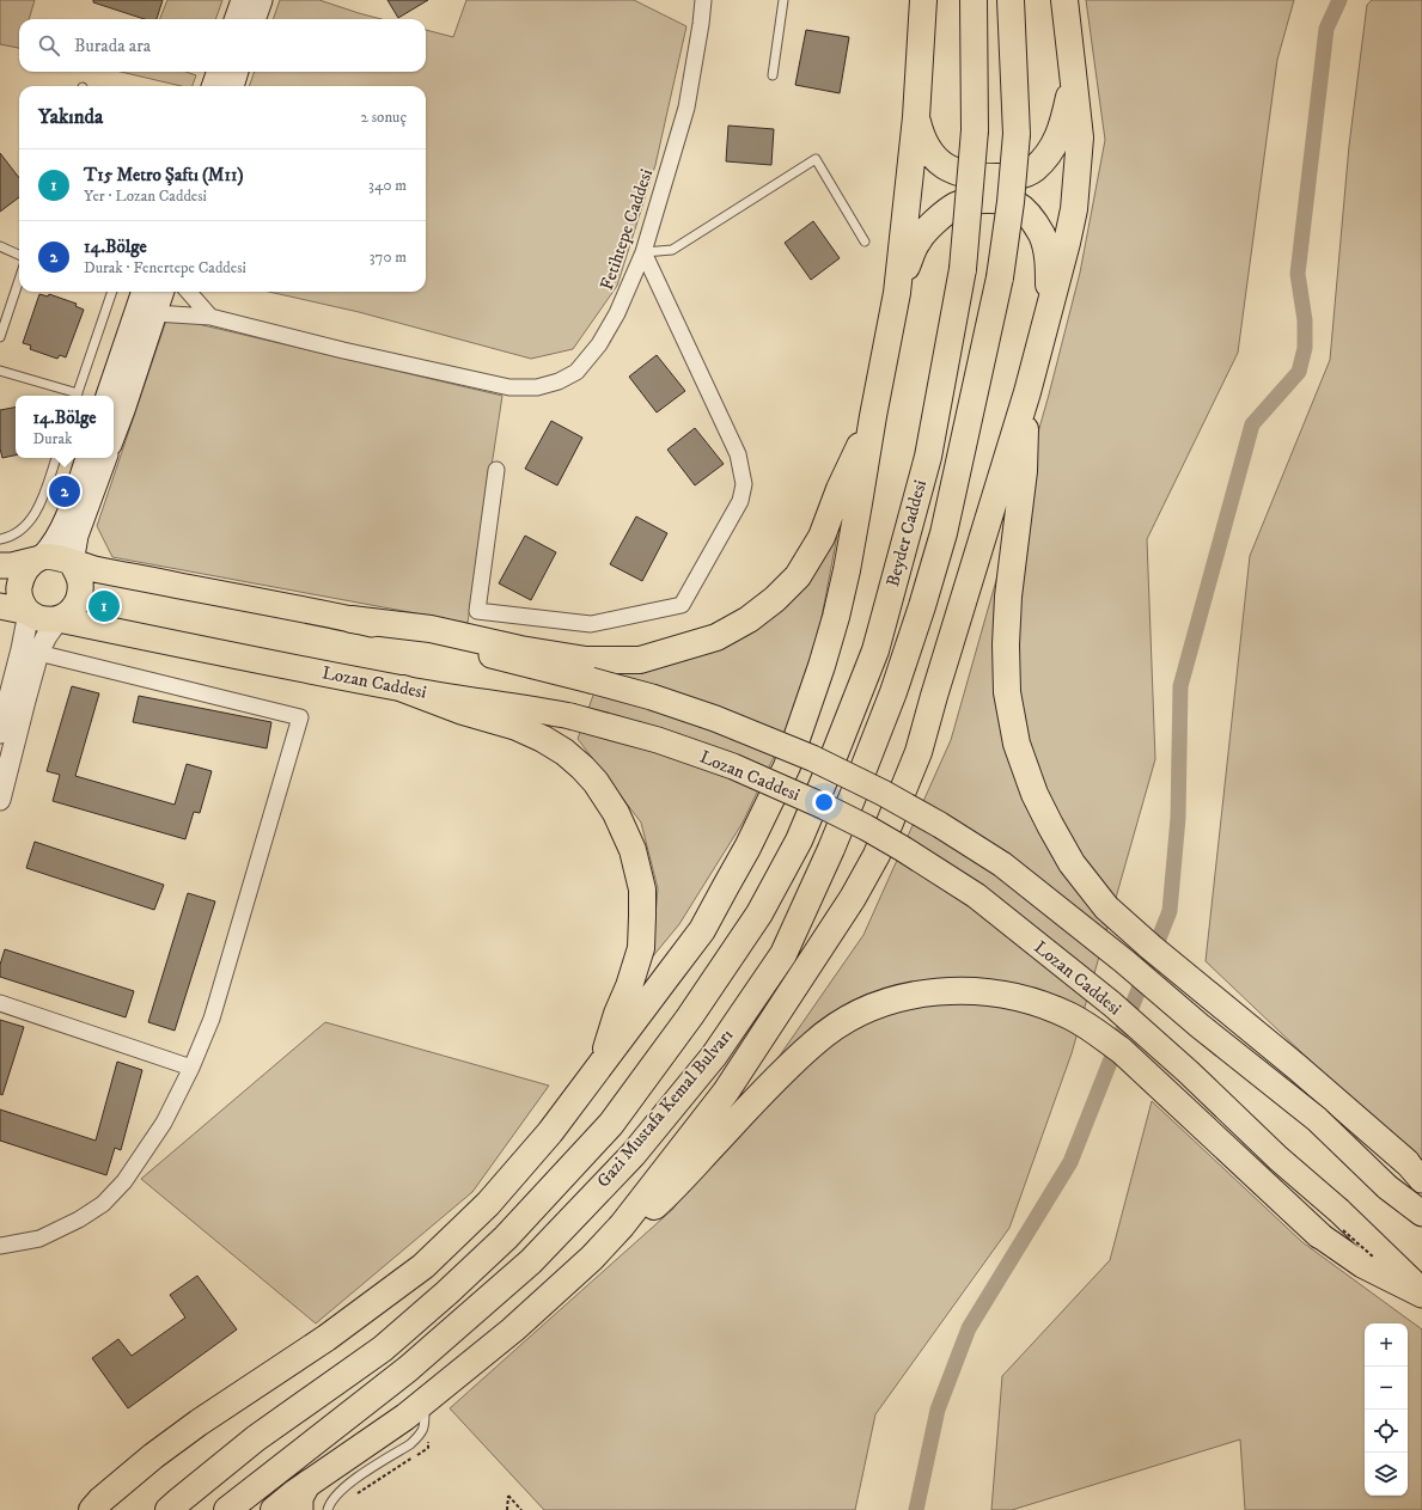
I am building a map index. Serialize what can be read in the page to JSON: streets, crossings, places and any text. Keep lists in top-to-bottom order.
{
  "streets": {
    "highway": ["Beyder Caddesi", "Gazi Mustafa Kemal Bulvarı"],
    "main road": ["Lozan Caddesi"],
    "street": ["Fetihtepe Caddesi"]
  },
  "crossings": [
    ["Beyder Caddesi", "Gazi Mustafa Kemal Bulvarı"]
  ],
  "page": {
    "search": "Burada ara",
    "heading": ["Yakında", "2 sonuç"],
    "list": [
      {
        "mark": "1",
        "name": "T15 Metro Şaftı (M11)",
        "note": "Yer · Lozan Caddesi",
        "value": "340 m"
      },
      {
        "mark": "2",
        "name": "14.Bölge",
        "note": "Durak · Fenertepe Caddesi",
        "value": "370 m"
      }
    ],
    "popup": ["14.Bölge", "Durak"],
    "pins": ["2", "1"],
    "map_buttons": ["+", "−"]
  }
}
